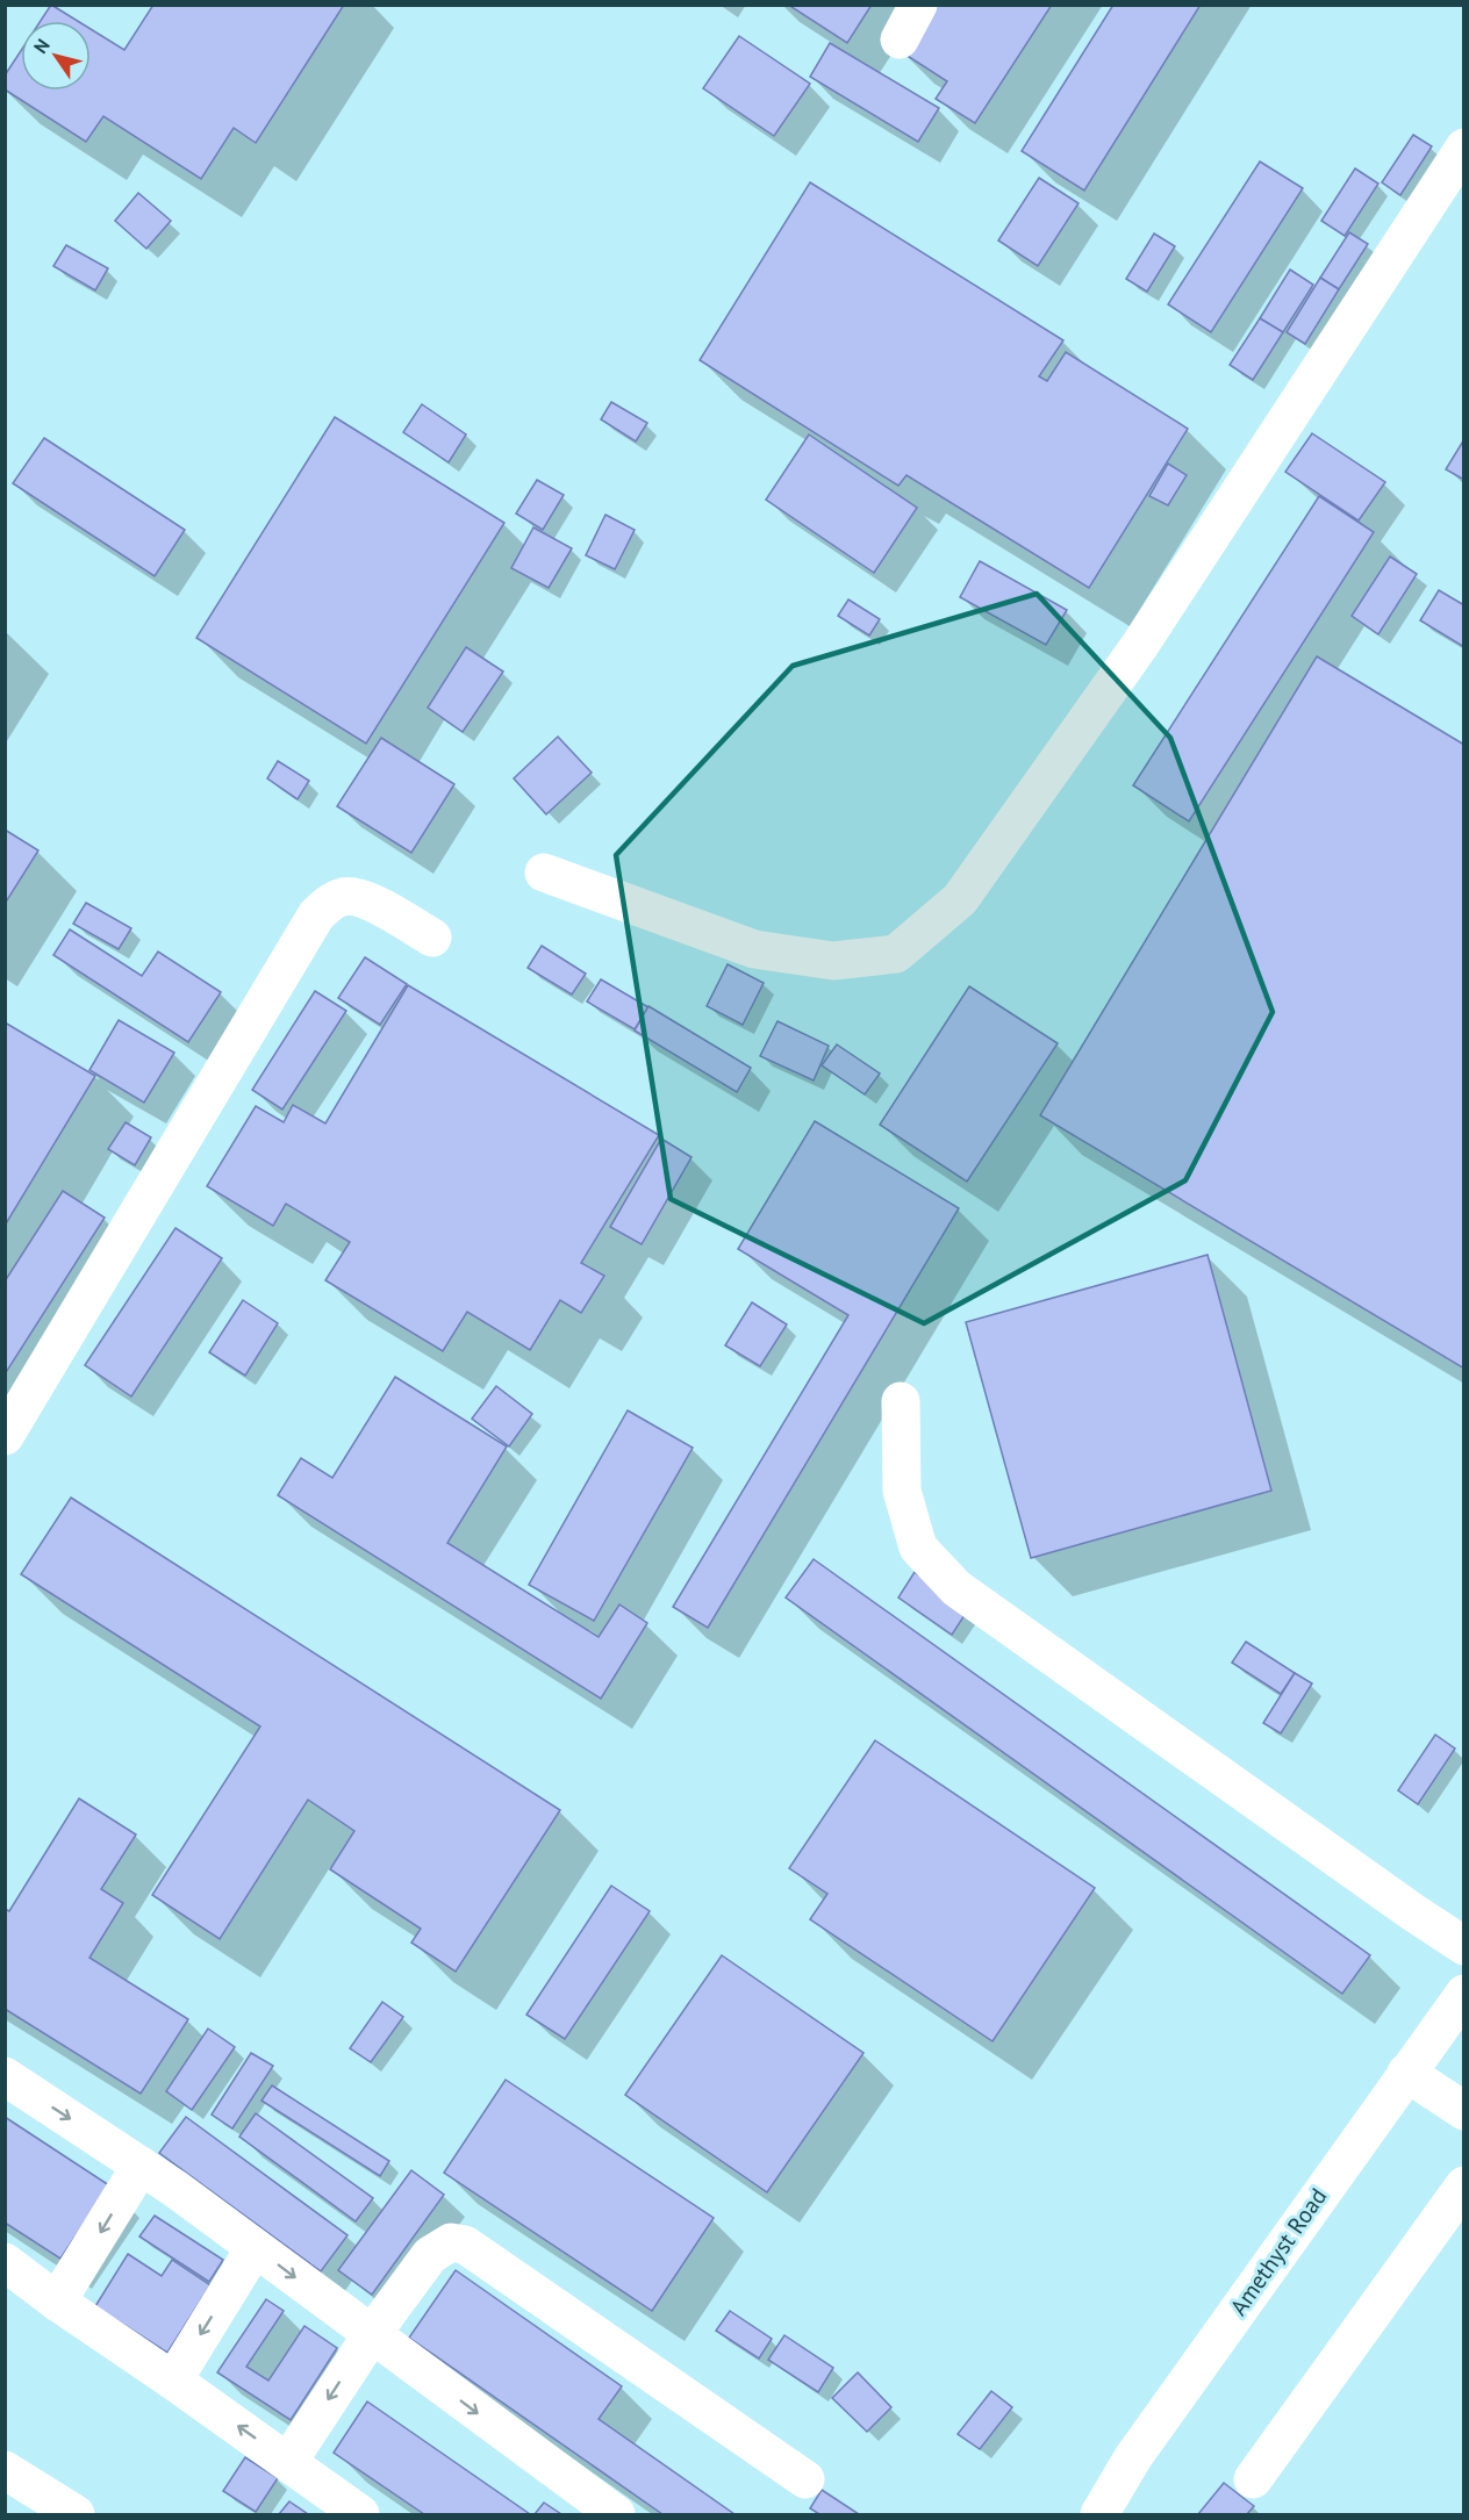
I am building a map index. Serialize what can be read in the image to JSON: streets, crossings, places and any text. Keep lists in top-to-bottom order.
{
  "streets": {
    "street": ["Amethyst Road"]
  },
  "north": "top left"
}
